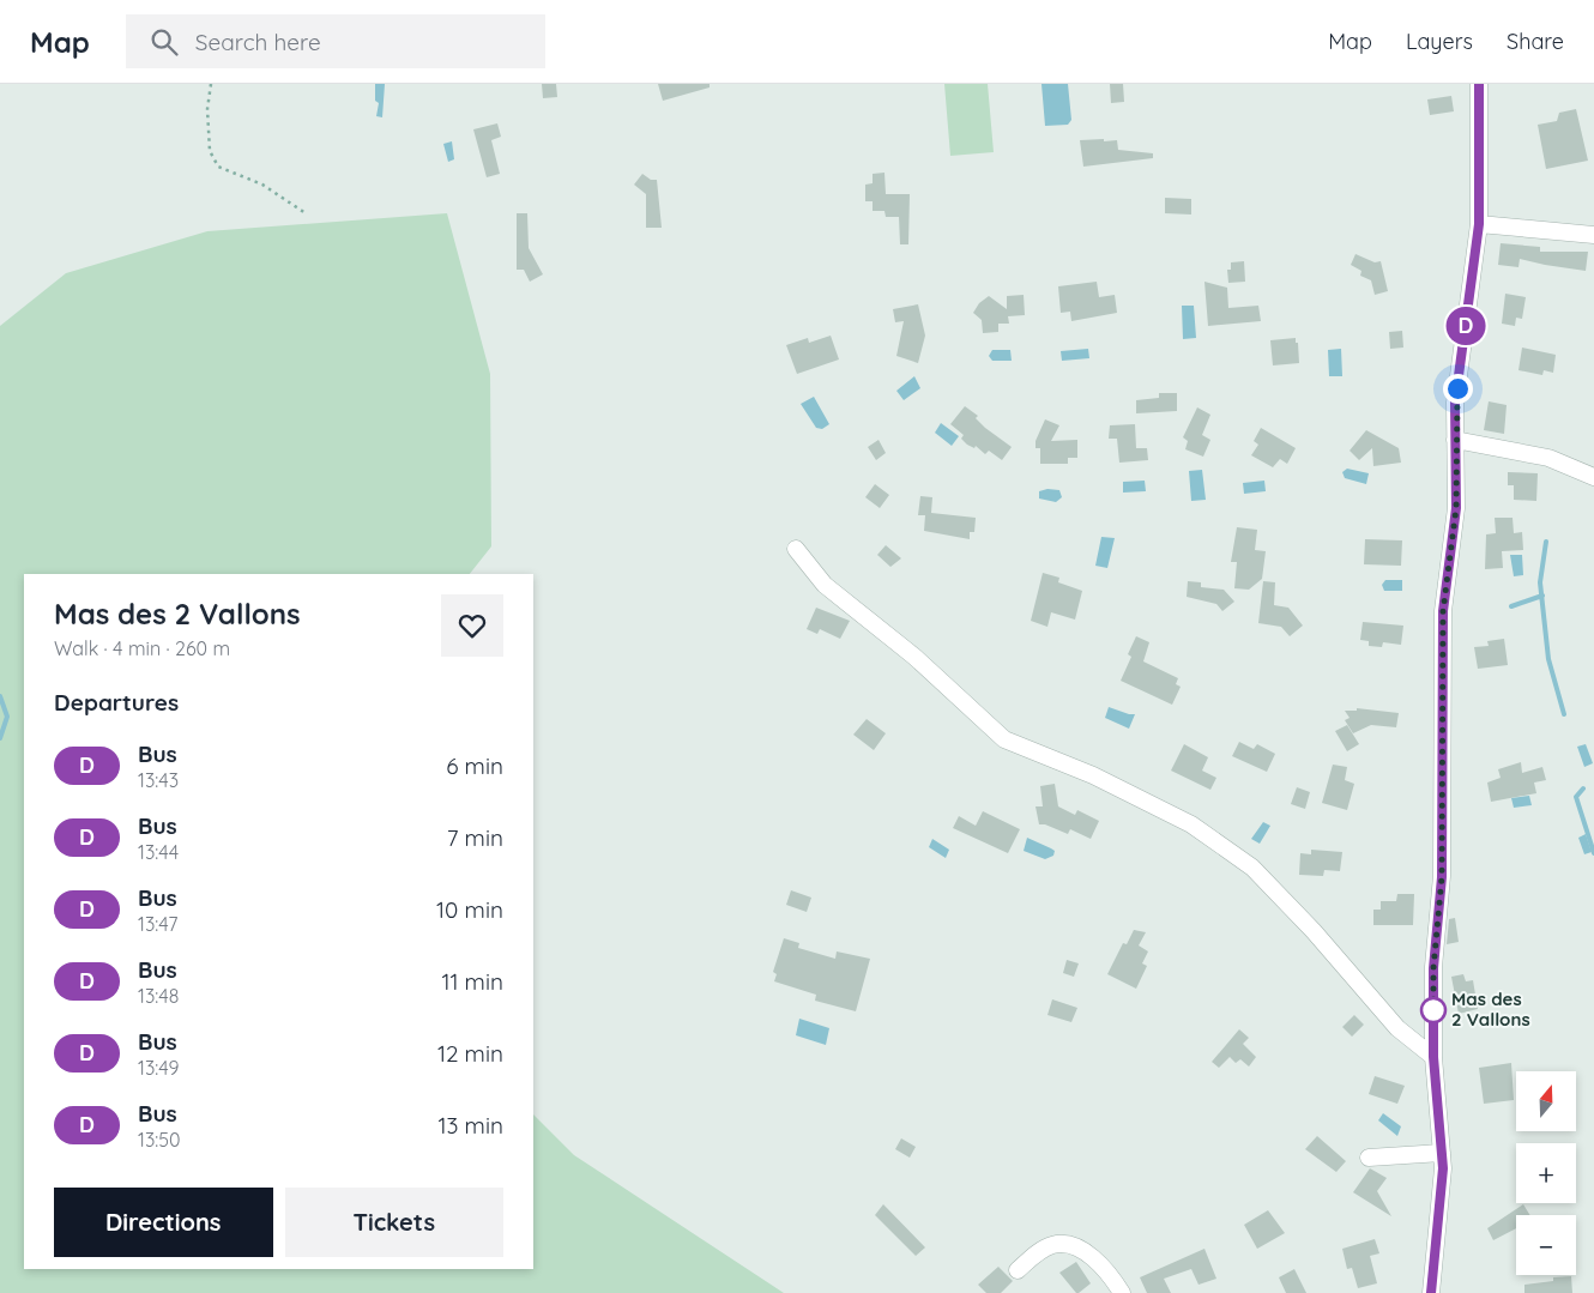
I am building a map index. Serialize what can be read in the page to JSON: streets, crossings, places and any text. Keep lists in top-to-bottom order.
{
  "places": ["Mas des 2 Vallons"],
  "lines": ["bus line D"],
  "north": "top",
  "page": {
    "header": "Map",
    "search": "Search here",
    "nav": ["Map", "Layers", "Share"],
    "on_map": "D",
    "heading": [
      ["Mas des 2 Vallons", "Walk · 4 min · 260 m"],
      "Departures"
    ],
    "list": [
      {
        "mark": "D",
        "name": "Bus",
        "note": "13:43",
        "value": "6 min"
      },
      {
        "mark": "D",
        "name": "Bus",
        "note": "13:44",
        "value": "7 min"
      },
      {
        "mark": "D",
        "name": "Bus",
        "note": "13:47",
        "value": "10 min"
      },
      {
        "mark": "D",
        "name": "Bus",
        "note": "13:48",
        "value": "11 min"
      },
      {
        "mark": "D",
        "name": "Bus",
        "note": "13:49",
        "value": "12 min"
      },
      {
        "mark": "D",
        "name": "Bus",
        "note": "13:50",
        "value": "13 min"
      }
    ],
    "map_buttons": ["+", "−"],
    "buttons": ["Directions", "Tickets"]
  }
}
